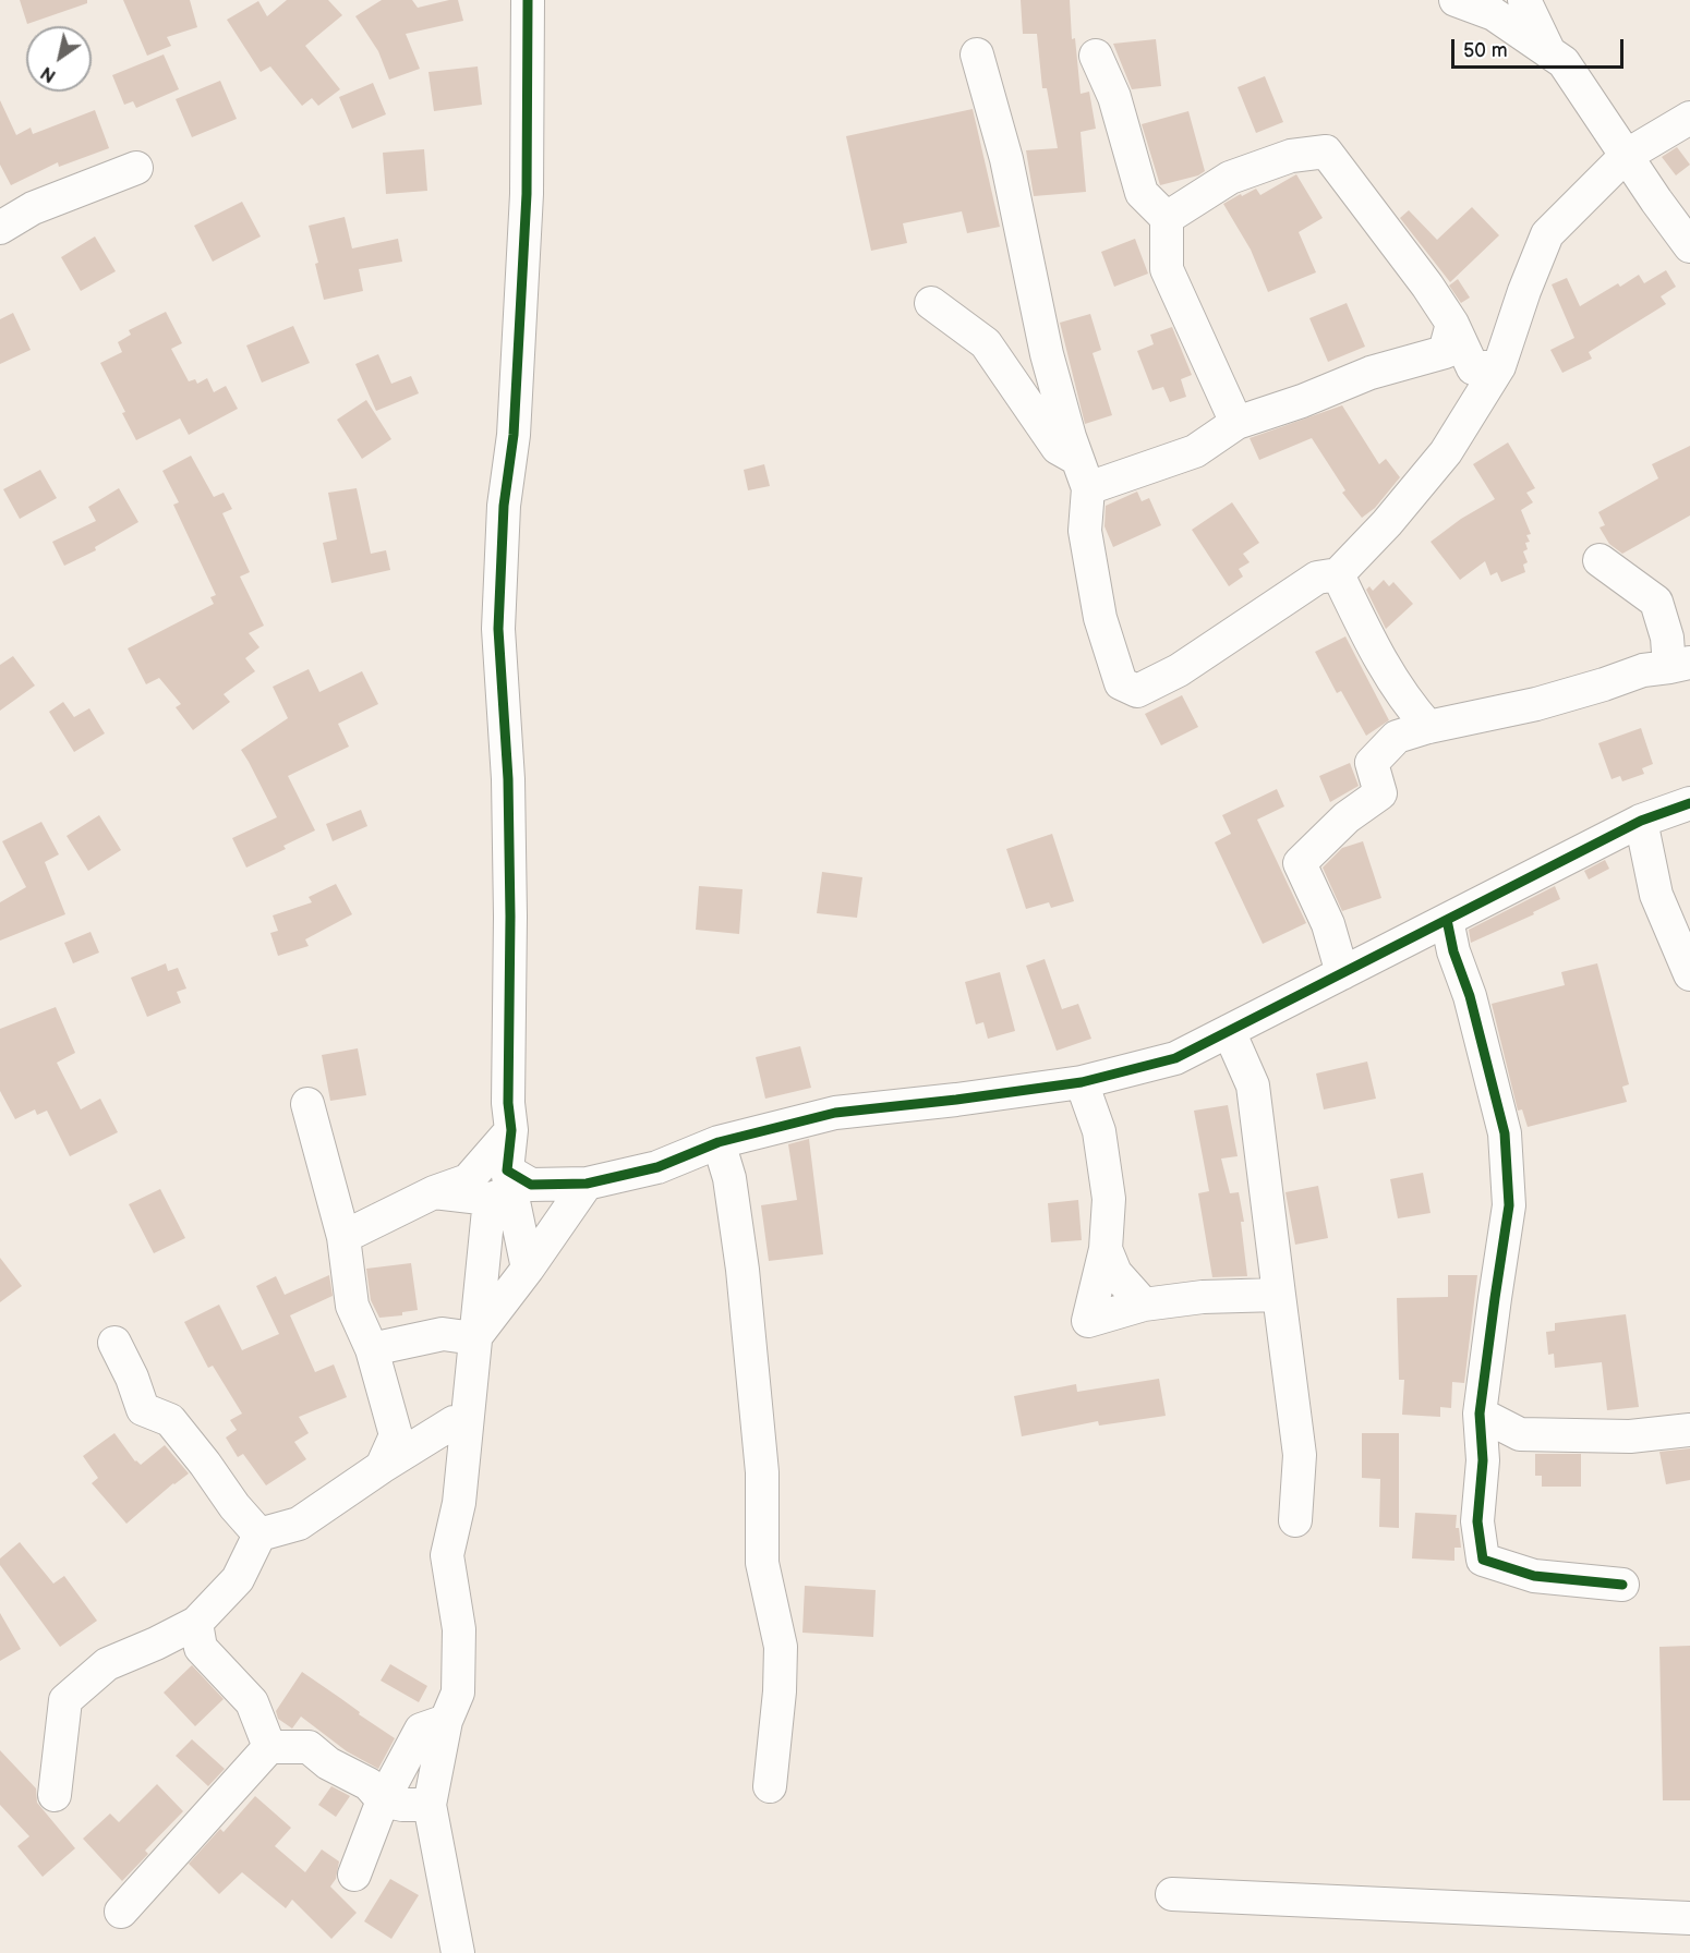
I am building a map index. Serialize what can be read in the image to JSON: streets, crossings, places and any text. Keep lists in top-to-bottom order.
{
  "scale_bar": "50 m",
  "north": "bottom left"
}
